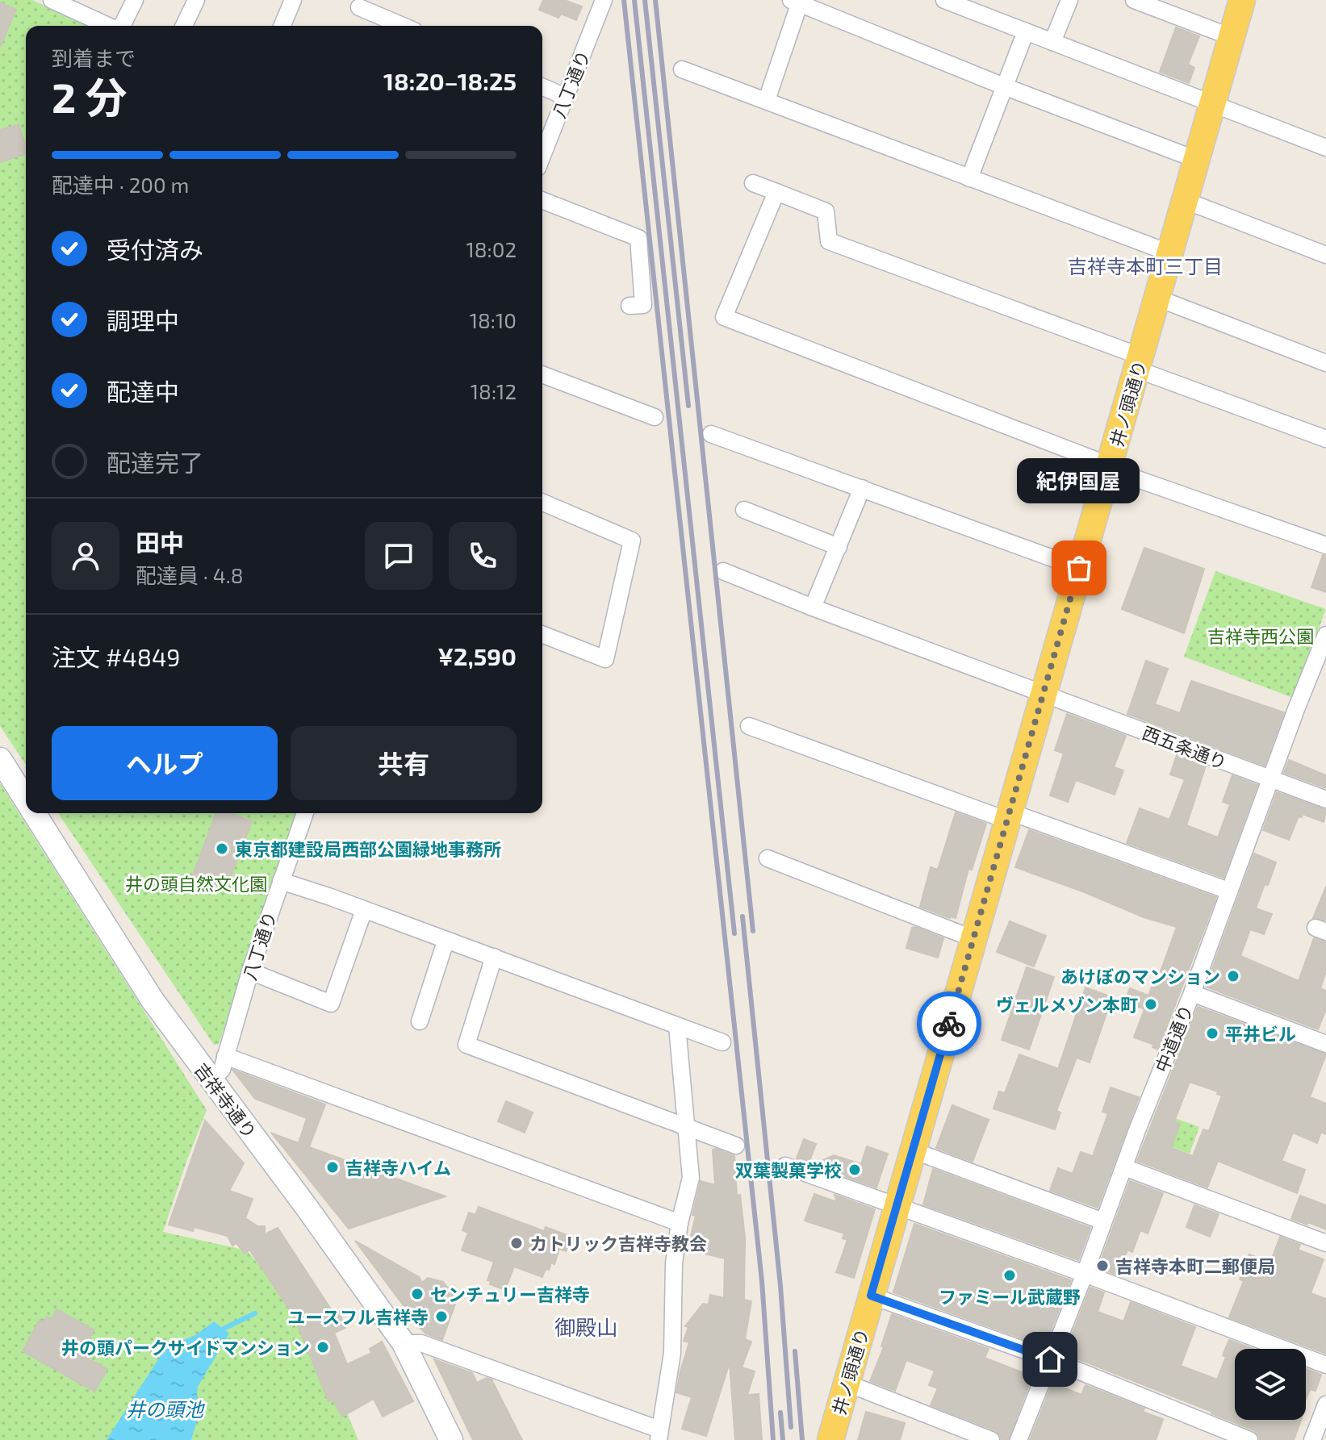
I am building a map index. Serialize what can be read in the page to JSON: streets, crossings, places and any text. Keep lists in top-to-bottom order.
{
  "streets": {
    "main road": ["井ノ頭通り", "吉祥寺通り"],
    "street": ["八丁通り", "西五条通り", "中道通り"]
  },
  "crossings": [
    ["八丁通り", "吉祥寺通り"],
    ["井ノ頭通り", "西五条通り"],
    ["西五条通り", "中道通り"]
  ],
  "districts": ["吉祥寺本町三丁目", "御殿山"],
  "water": ["井の頭池"],
  "parks": ["吉祥寺西公園", "井の頭自然文化園"],
  "places": [
    "紀伊国屋",
    "東京都建設局西部公園緑地事務所",
    "あけぼのマンション",
    "ヴェルメゾン本町",
    "平井ビル",
    "吉祥寺ハイム",
    "双葉製菓学校",
    "カトリック吉祥寺教会",
    "吉祥寺本町二郵便局",
    "ファミール武蔵野",
    "センチュリー吉祥寺",
    "ユースフル吉祥寺",
    "井の頭パークサイドマンション"
  ],
  "page": {
    "heading": ["2 分", "到着まで", "18:20–18:25"],
    "panel": [
      "田中",
      "配達員 · 4.8",
      "注文 #4849",
      "¥2,590"
    ],
    "bar": "配達中 · 200 m",
    "list": [
      ["受付済み", "18:02"],
      ["調理中", "18:10"],
      ["配達中", "18:12"],
      "配達完了"
    ],
    "bubble": "紀伊国屋",
    "buttons": ["ヘルプ", "共有"]
  }
}
